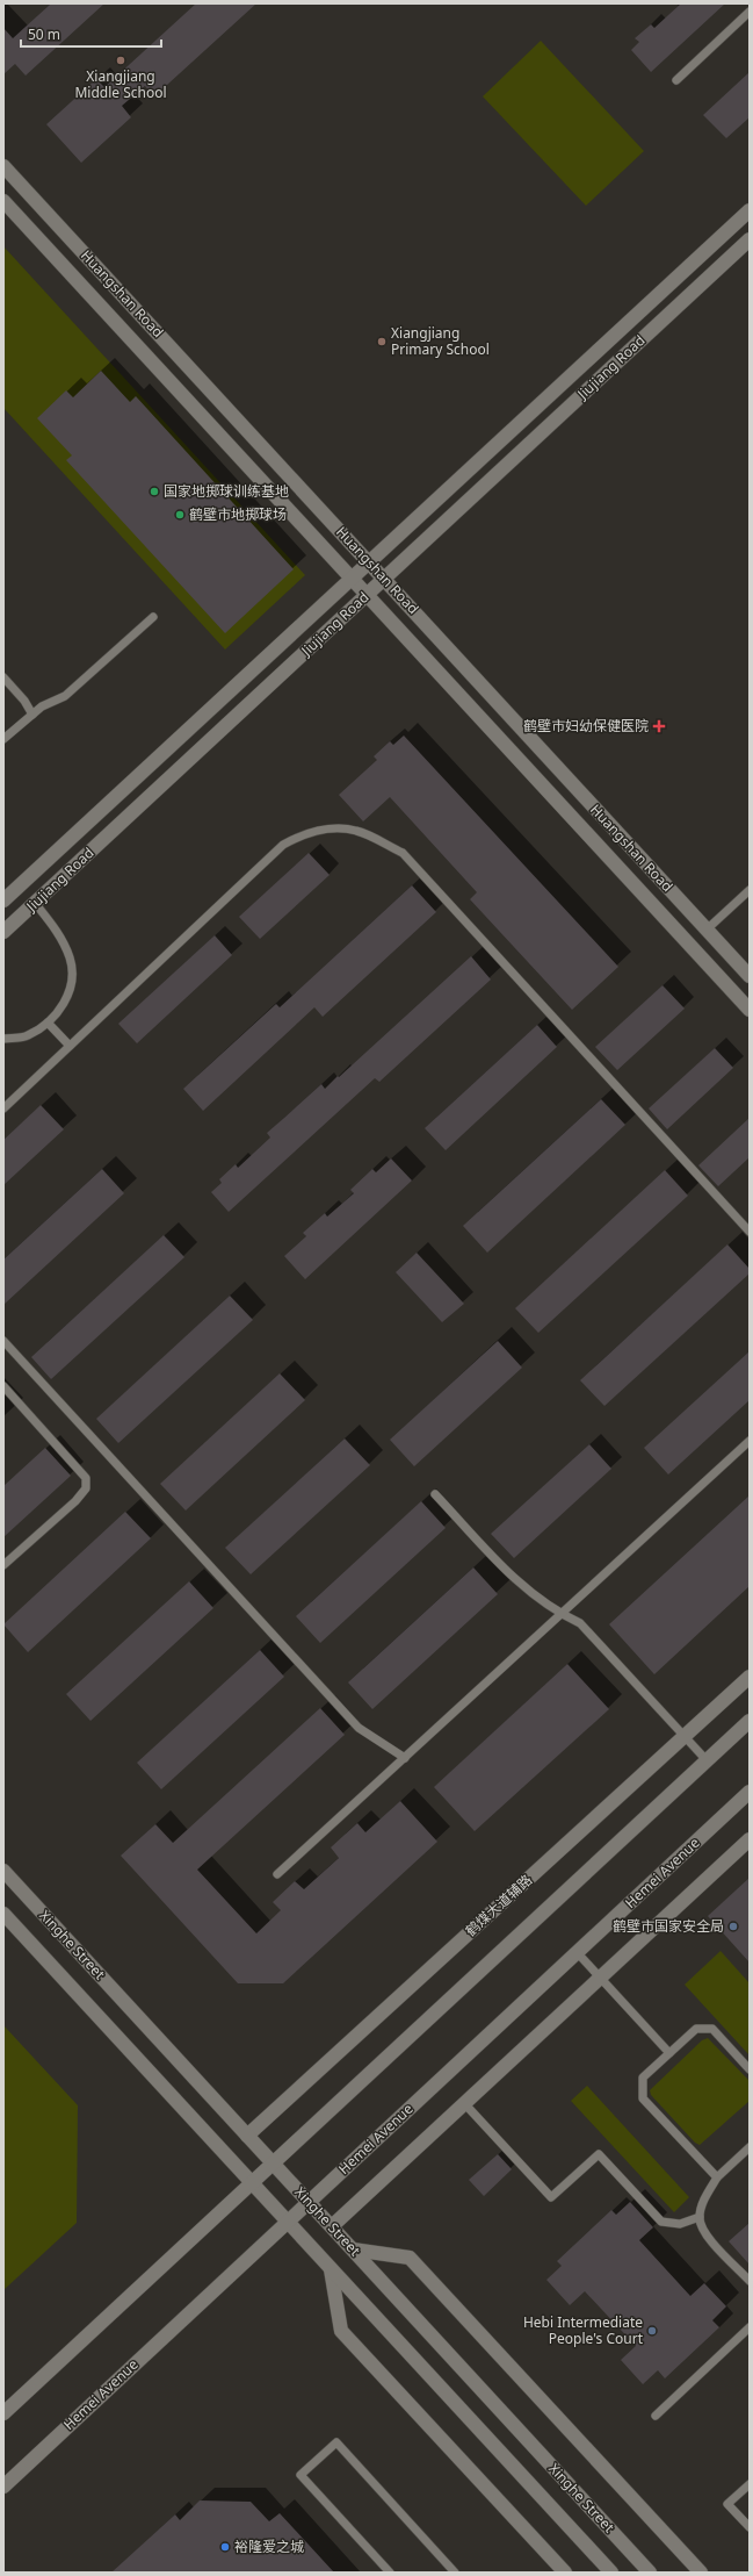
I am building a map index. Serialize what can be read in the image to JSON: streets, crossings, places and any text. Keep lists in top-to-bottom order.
{
  "streets": {
    "street": [
      "Huangshan Road",
      "Jiujiang Road",
      "Hemei Avenue",
      "鹤煤大道辅路",
      "Xinghe Street"
    ]
  },
  "crossings": [
    ["Huangshan Road", "Jiujiang Road"],
    ["Hemei Avenue", "Xinghe Street"],
    ["鹤煤大道辅路", "Xinghe Street"]
  ],
  "places": {
    "other": [
      "Xiangjiang Middle School",
      "Xiangjiang Primary School",
      "国家地掷球训练基地",
      "鹤壁市地掷球场",
      "鹤壁市国家安全局",
      "Hebi Intermediate People's Court",
      "裕隆爱之城"
    ],
    "health": ["鹤壁市妇幼保健医院"]
  },
  "scale_bar": "50 m"
}
